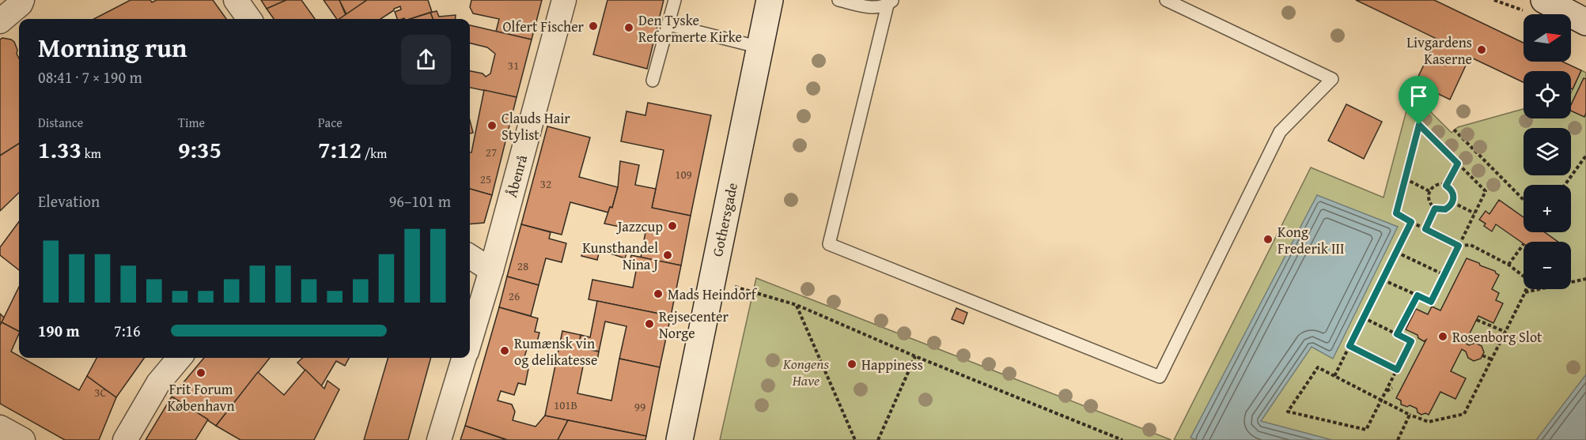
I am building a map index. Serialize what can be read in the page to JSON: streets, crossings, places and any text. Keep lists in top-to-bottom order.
{
  "streets": {
    "street": ["Åbenrå", "Gothersgade"]
  },
  "parks": ["Kongens Have"],
  "places": [
    "Olfert Fischer",
    "Den Tyske Reformerte Kirke",
    "Livgardens Kaserne",
    "Clauds Hair Stylist",
    "Jazzcup",
    "Kong Frederik III",
    "Kunsthandel Nina J",
    "Mads Heindorf",
    "Rejsecenter Norge",
    "Rosenborg Slot",
    "Rumænsk vin og delikatesse",
    "Happiness",
    "Frit Forum København"
  ],
  "house_numbers": [
    "31",
    "27",
    "109",
    "25",
    "32",
    "28",
    "26",
    "3C",
    "101B",
    "99"
  ],
  "north": "right",
  "page": {
    "map_buttons": ["+", "−"],
    "heading": ["Morning run", "08:41 · 7 × 190 m"],
    "stats": [
      ["Distance", "1.33 km"],
      ["Time", "9:35"],
      ["Pace", "7:12 /km"]
    ],
    "chart": ["Elevation", "96–101 m"],
    "list": [
      {
        "name": "190 m",
        "note": "7:16"
      }
    ]
  }
}
